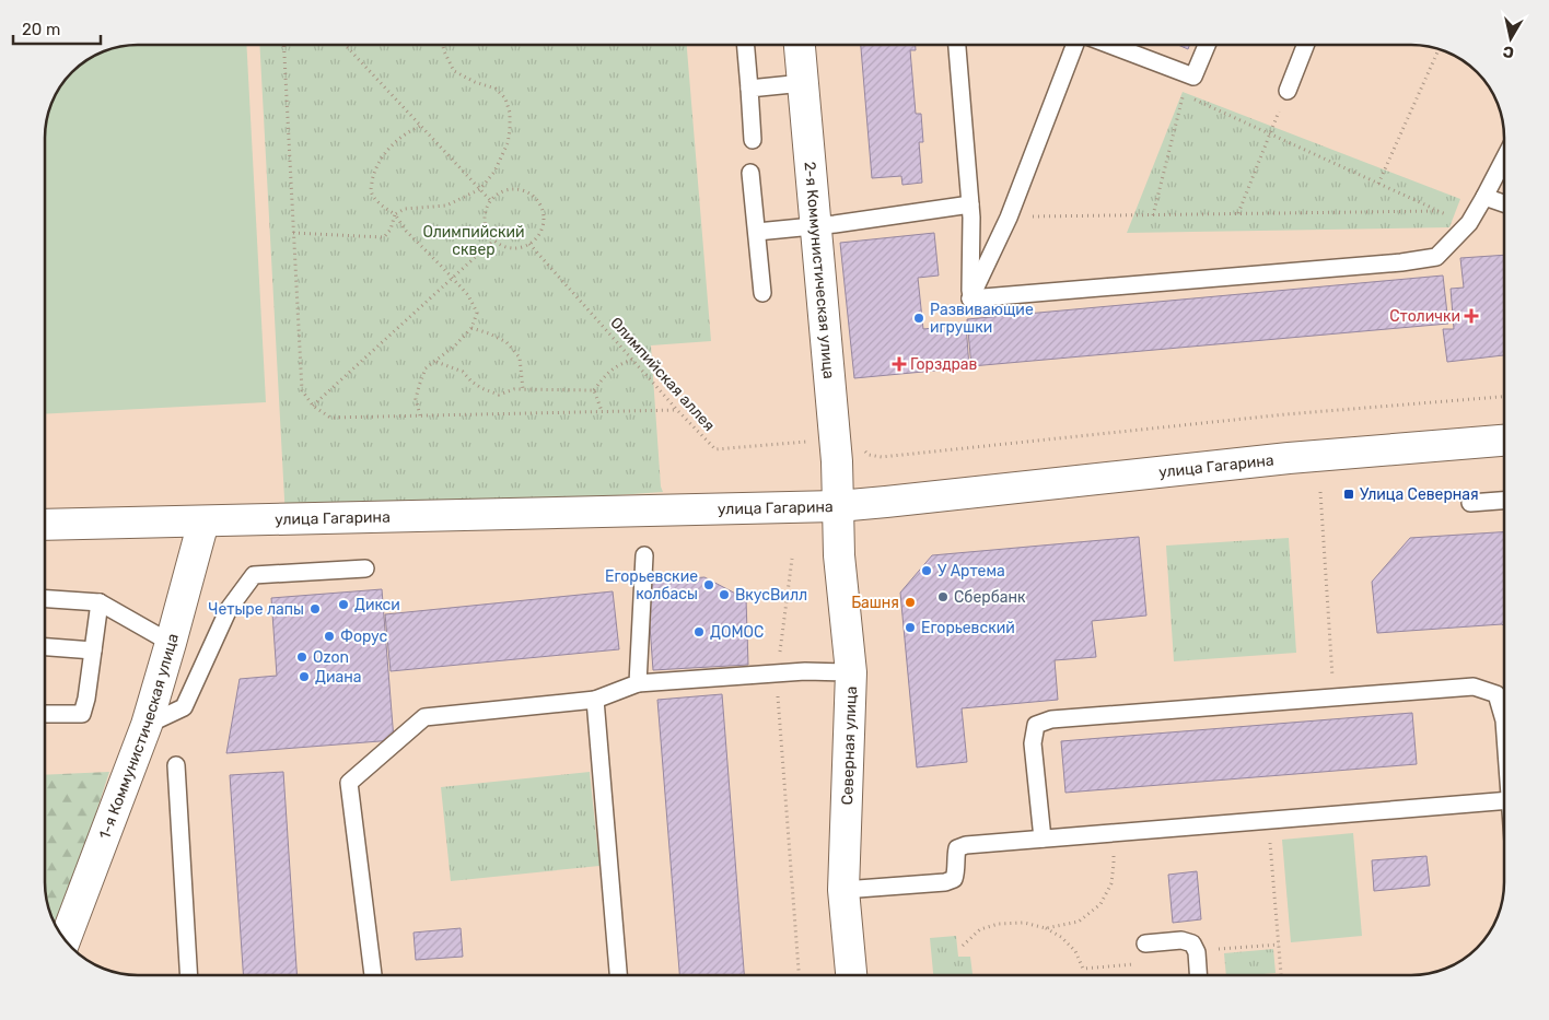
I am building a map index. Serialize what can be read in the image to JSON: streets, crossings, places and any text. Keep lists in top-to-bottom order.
{
  "streets": {
    "street": [
      "2-я Коммунистическая улица",
      "улица Гагарина",
      "1-я Коммунистическая улица",
      "Северная улица"
    ],
    "path": ["Олимпийская аллея"]
  },
  "crossings": [
    ["2-я Коммунистическая улица", "улица Гагарина"],
    ["2-я Коммунистическая улица", "Северная улица"],
    ["улица Гагарина", "1-я Коммунистическая улица"],
    ["улица Гагарина", "Северная улица"]
  ],
  "parks": ["Олимпийский сквер"],
  "places": {
    "health": ["Столички", "Горздрав"],
    "other": [
      "Развивающие игрушки",
      "У Артема",
      "Егорьевские колбасы",
      "ВкусВилл",
      "Сбербанк",
      "Башня",
      "Дикси",
      "Четыре лапы",
      "Егорьевский",
      "ДОМОС",
      "Форус",
      "Ozon",
      "Диана"
    ],
    "transit": ["Улица Северная"]
  },
  "scale_bar": "20 m",
  "north": "bottom"
}
